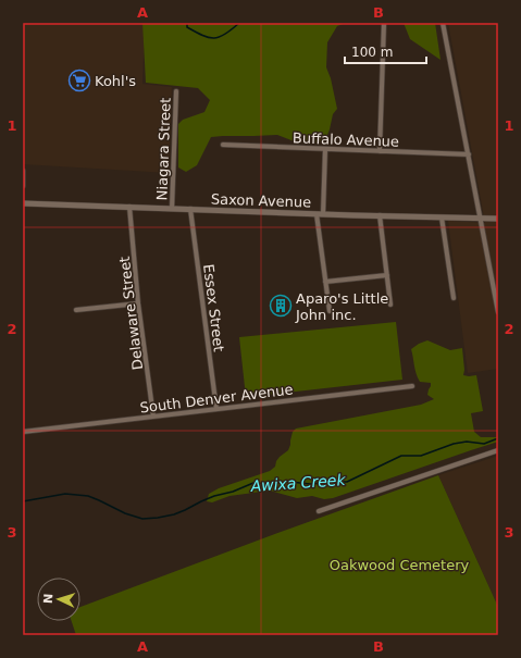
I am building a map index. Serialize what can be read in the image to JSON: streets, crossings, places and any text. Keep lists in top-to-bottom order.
{
  "streets": {
    "street": [
      "Buffalo Avenue",
      "Niagara Street",
      "Saxon Avenue",
      "Essex Street",
      "Delaware Street",
      "South Denver Avenue"
    ]
  },
  "crossings": [
    ["Niagara Street", "Saxon Avenue"],
    ["Saxon Avenue", "Essex Street"],
    ["Saxon Avenue", "Delaware Street"],
    ["Essex Street", "South Denver Avenue"],
    ["Delaware Street", "South Denver Avenue"]
  ],
  "water": ["Awixa Creek"],
  "parks": ["Oakwood Cemetery"],
  "places": {
    "supermarket": ["Kohl's"],
    "building": ["Aparo's Little John inc."]
  },
  "scale_bar": "100 m",
  "north": "left",
  "grid": {
    "columns": ["A", "B"],
    "rows": ["1", "2", "3"]
  }
}
